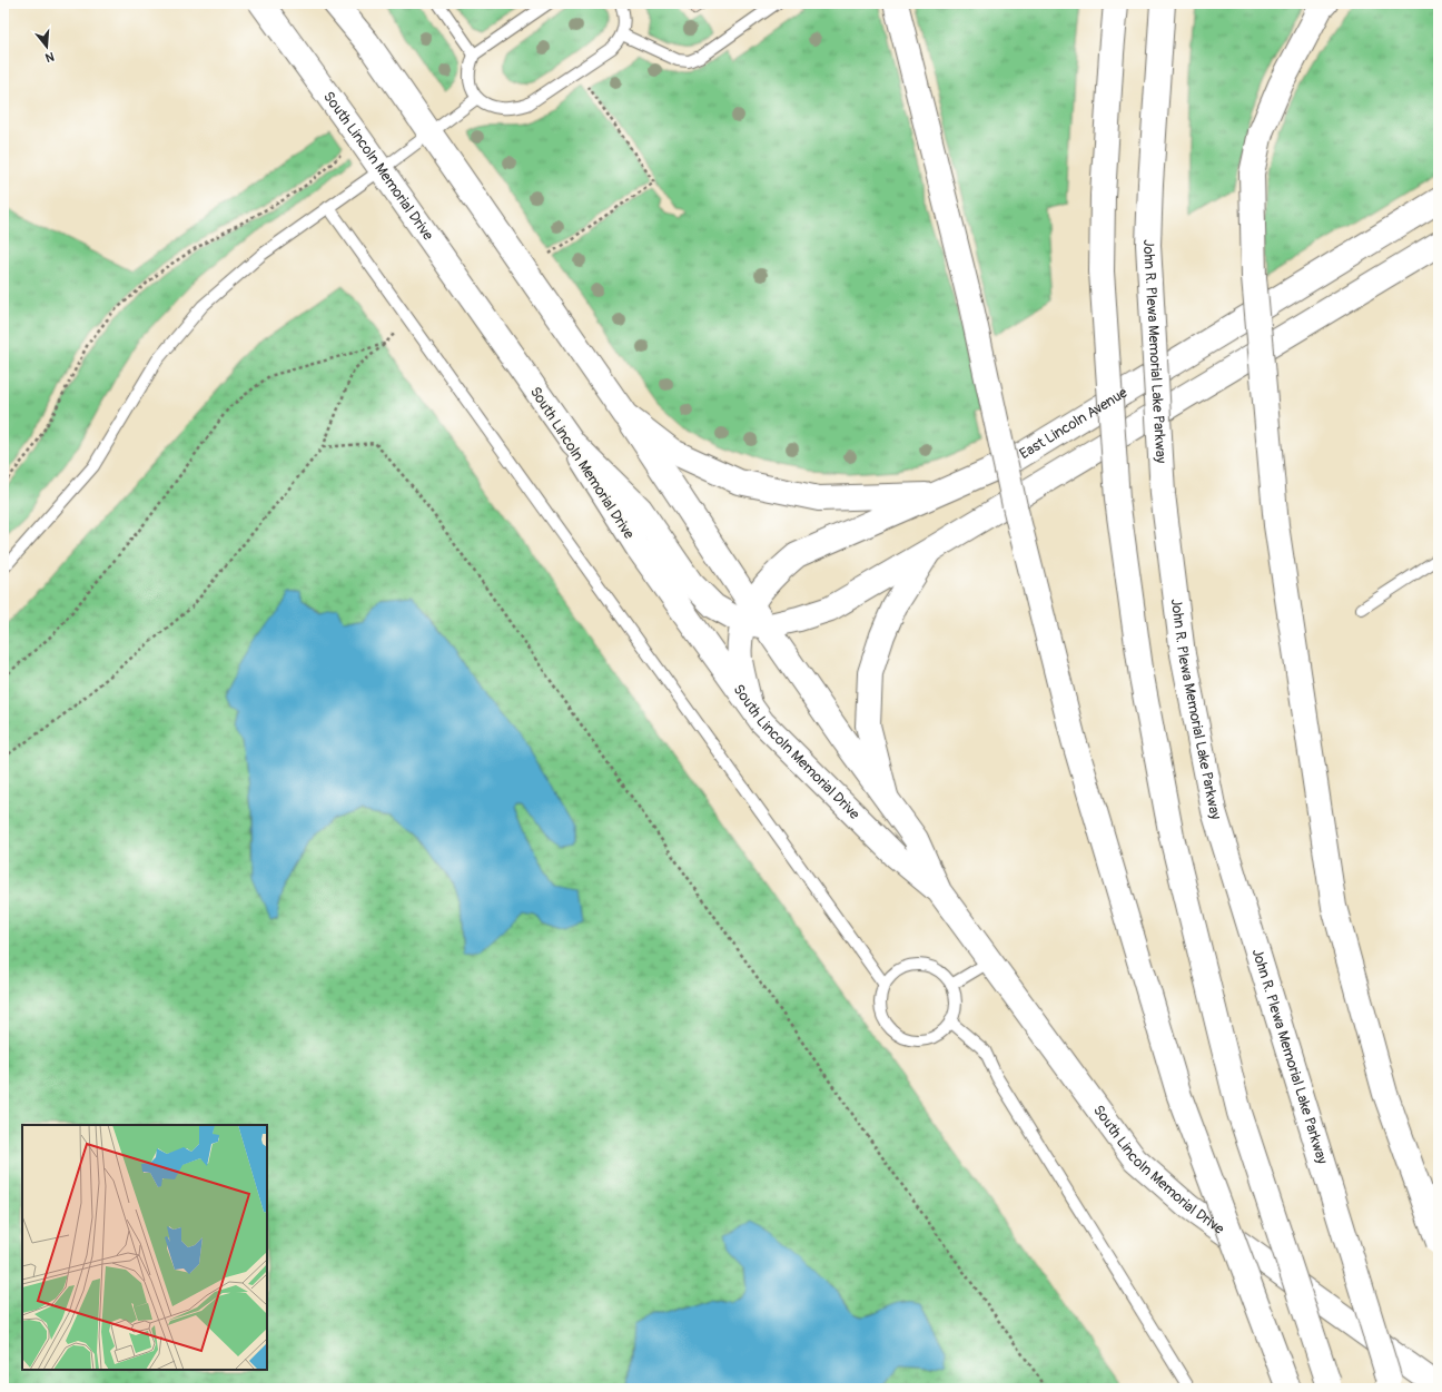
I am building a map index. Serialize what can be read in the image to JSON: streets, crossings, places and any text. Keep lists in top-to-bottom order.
{
  "streets": {
    "main road": ["South Lincoln Memorial Drive", "John R. Plewa Memorial Lake Parkway", "East Lincoln Avenue"]
  },
  "crossings": [
    ["South Lincoln Memorial Drive", "East Lincoln Avenue"]
  ],
  "north": "bottom"
}
